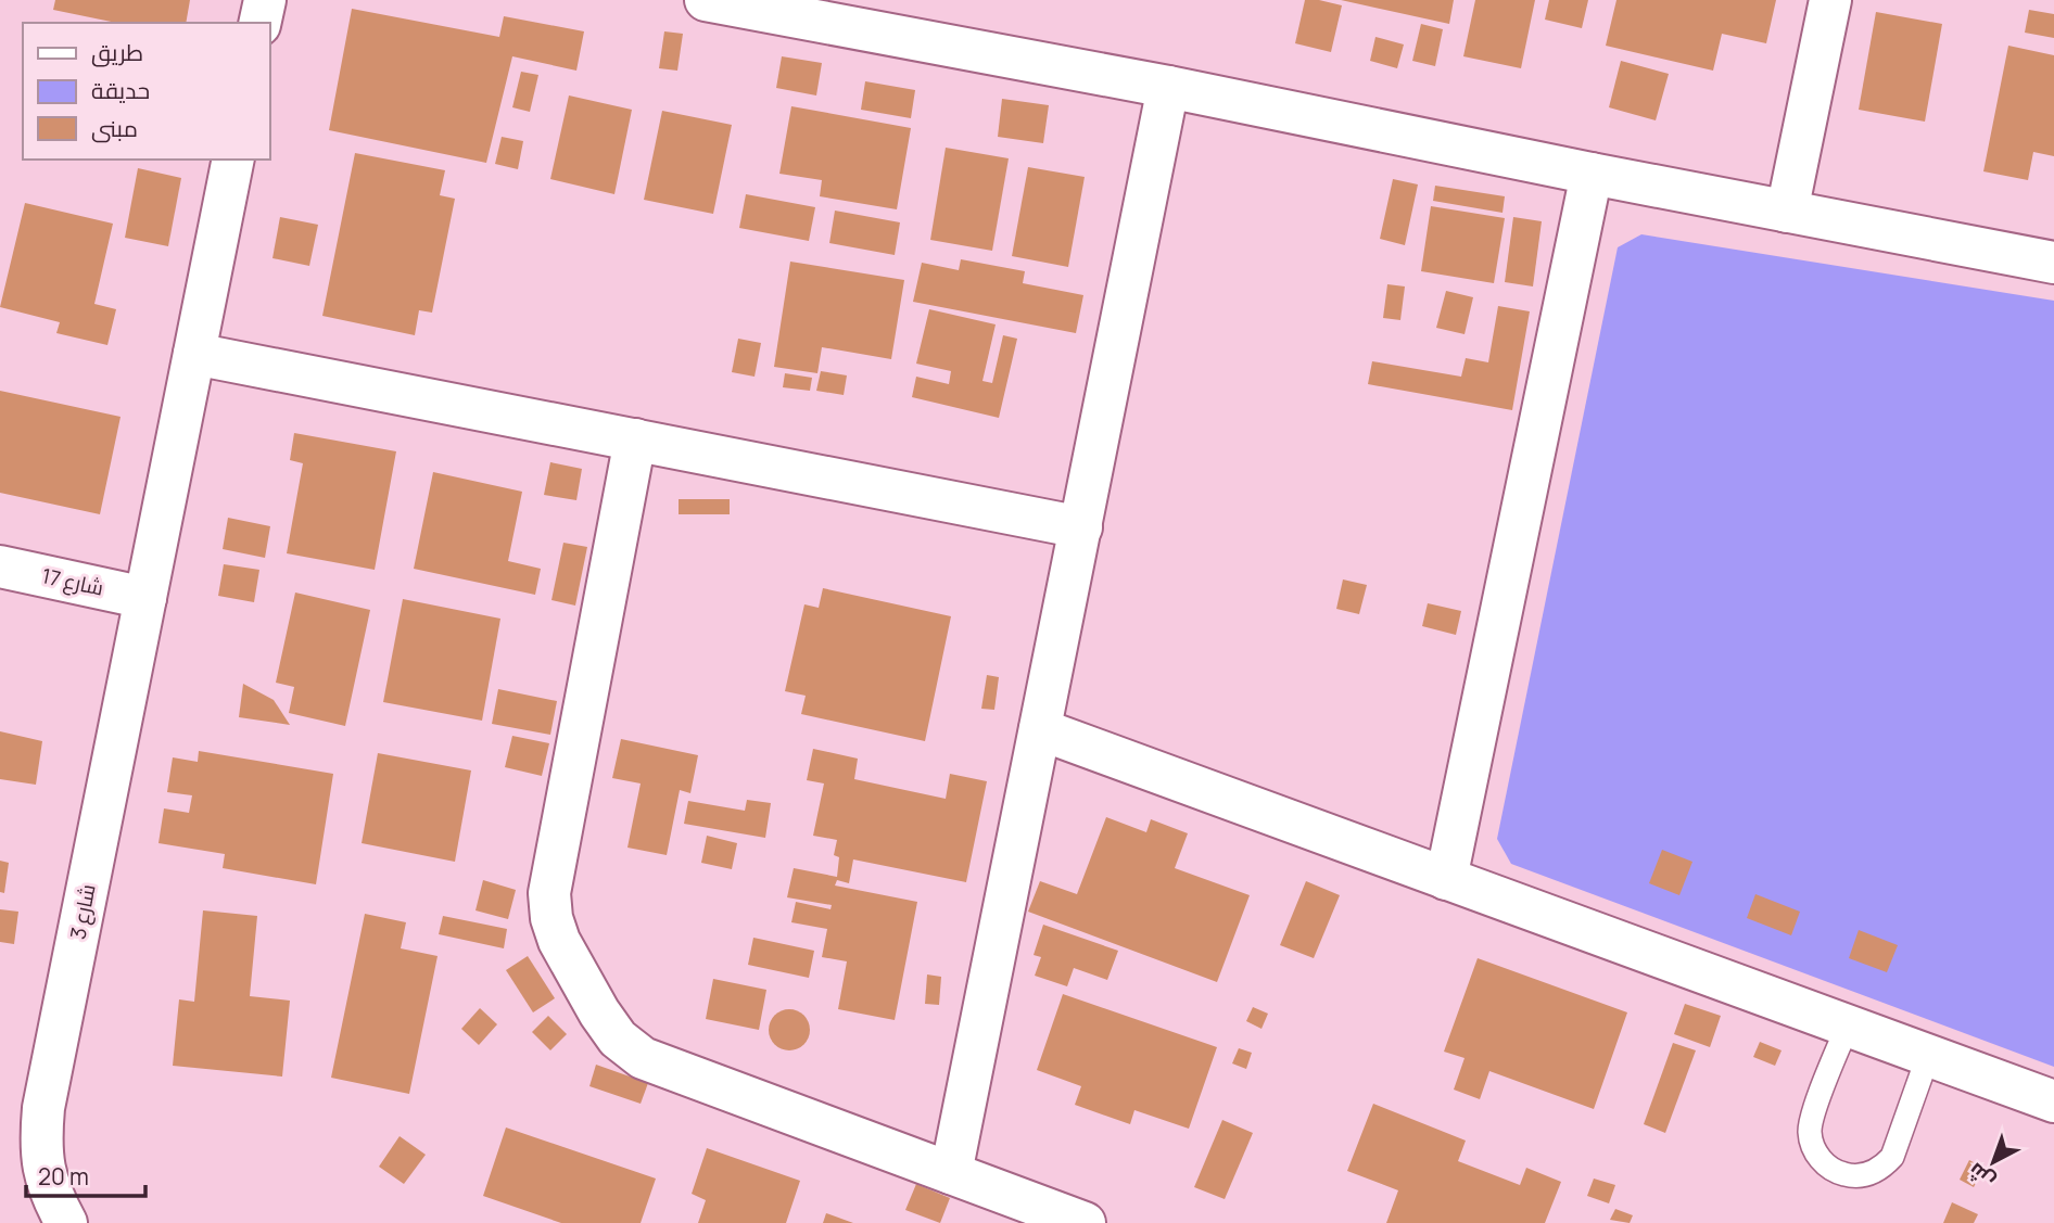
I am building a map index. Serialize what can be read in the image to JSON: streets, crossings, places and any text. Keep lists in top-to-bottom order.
{
  "streets": {
    "street": ["شارع 17", "شارع 3"]
  },
  "crossings": [
    ["شارع 17", "شارع 3"]
  ],
  "legend": ["طريق", "حديقة", "مبنى"],
  "scale_bar": "20 m",
  "north": "bottom left"
}
